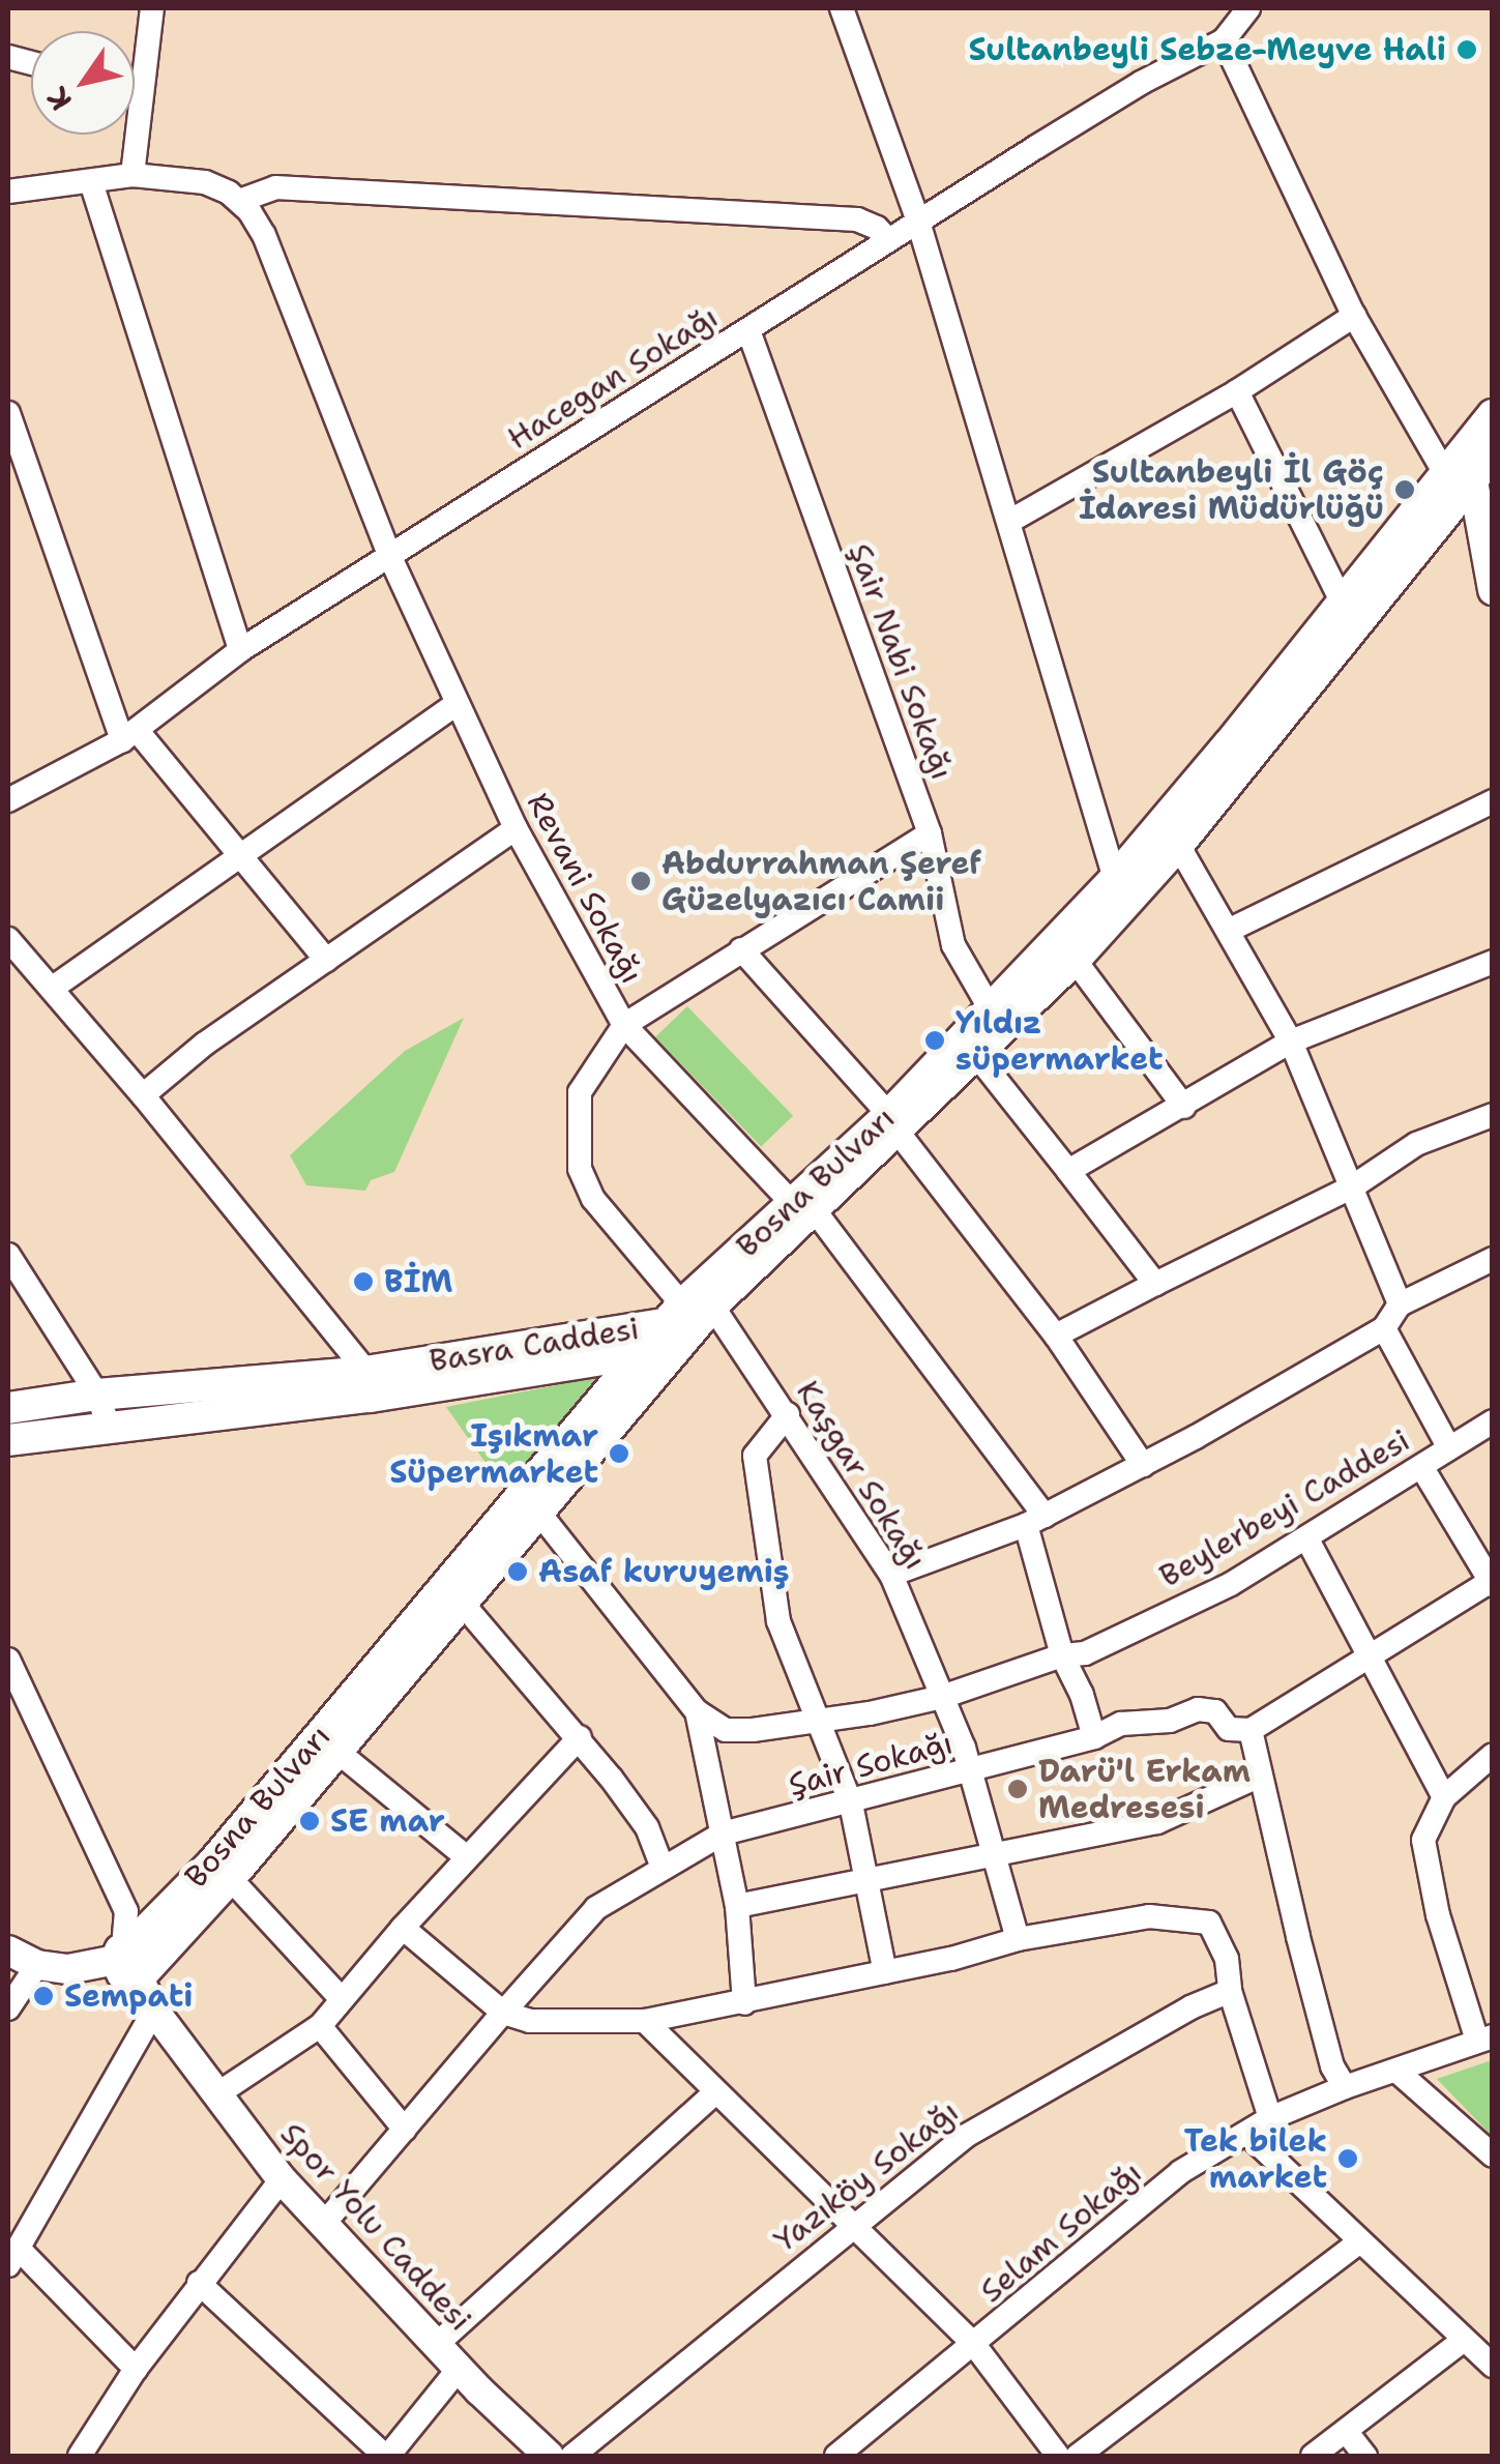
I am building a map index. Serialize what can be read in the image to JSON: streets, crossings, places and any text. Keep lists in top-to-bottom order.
{
  "streets": {
    "main road": ["Bosna Bulvarı", "Basra Caddesi"],
    "street": [
      "Hacegan Sokağı",
      "Şair Nabi Sokağı",
      "Revani Sokağı",
      "Kaşgar Sokağı",
      "Beylerbeyi Caddesi",
      "Şair Sokağı",
      "Yazıköy Sokağı",
      "Spor Yolu Caddesi",
      "Selam Sokağı"
    ]
  },
  "crossings": [
    ["Hacegan Sokağı", "Şair Nabi Sokağı"],
    ["Hacegan Sokağı", "Revani Sokağı"],
    ["Şair Nabi Sokağı", "Bosna Bulvarı"],
    ["Revani Sokağı", "Bosna Bulvarı"],
    ["Revani Sokağı", "Kaşgar Sokağı"],
    ["Bosna Bulvarı", "Basra Caddesi"],
    ["Bosna Bulvarı", "Kaşgar Sokağı"],
    ["Bosna Bulvarı", "Spor Yolu Caddesi"],
    ["Basra Caddesi", "Kaşgar Sokağı"],
    ["Kaşgar Sokağı", "Beylerbeyi Caddesi"],
    ["Kaşgar Sokağı", "Şair Sokağı"],
    ["Şair Sokağı", "Spor Yolu Caddesi"]
  ],
  "places": [
    "Sultanbeyli Sebze-Meyve Hali",
    "Sultanbeyli İl Göç İdaresi Müdürlüğü",
    "Abdurrahman Şeref Güzelyazıcı Camii",
    "Yıldız süpermarket",
    "BİM",
    "Işıkmar Süpermarket",
    "Asaf kuruyemiş",
    "Darü'l Erkam Medresesi",
    "SE mar",
    "Sempati",
    "Tek bilek market"
  ],
  "north": "bottom left"
}
